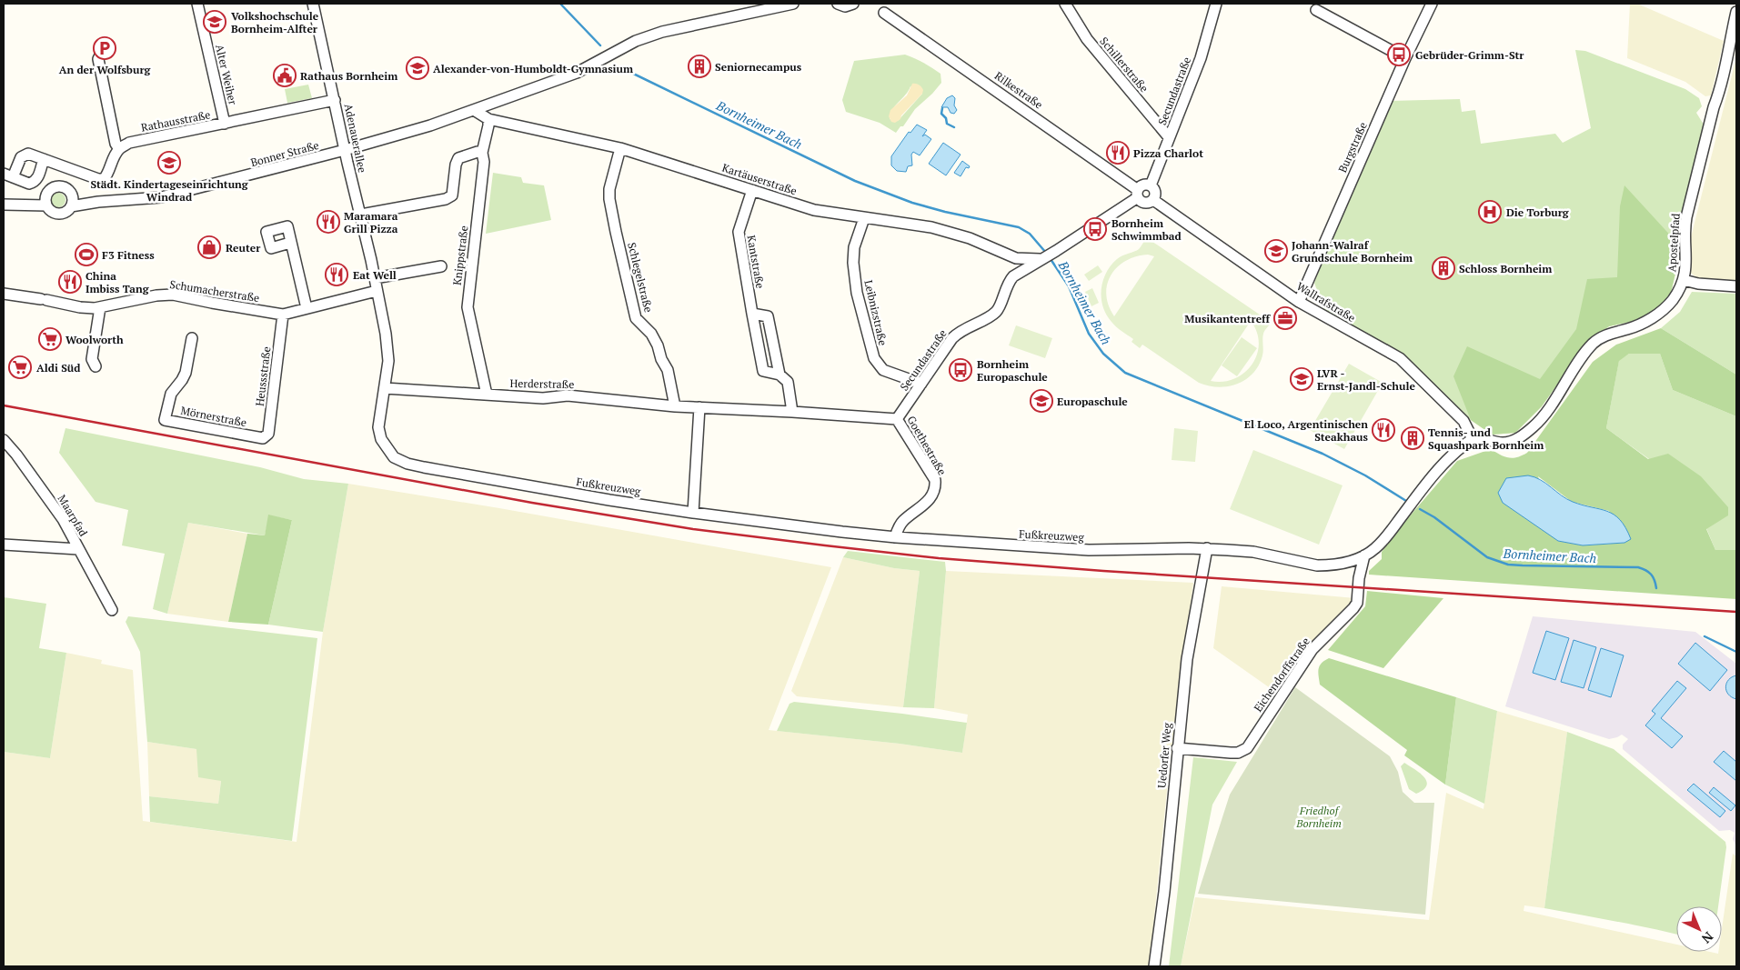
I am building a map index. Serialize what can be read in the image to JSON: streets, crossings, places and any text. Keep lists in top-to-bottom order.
{
  "streets": {
    "street": [
      "Schillerstraße",
      "Alter Weiher",
      "Rilkestraße",
      "Secundastraße",
      "Rathausstraße",
      "Adenauerallee",
      "Burgstraße",
      "Bonner Straße",
      "Kartäuserstraße",
      "Apostelpfad",
      "Knippstraße",
      "Kantstraße",
      "Schlegelstraße",
      "Schumacherstraße",
      "Wallrafstraße",
      "Leibnizstraße",
      "Heussstraße",
      "Herderstraße",
      "Mörnerstraße",
      "Goethestraße",
      "Fußkreuzweg",
      "Maarpfad",
      "Eichendorffstraße",
      "Uedorfer Weg"
    ]
  },
  "crossings": [
    ["Schillerstraße", "Secundastraße"],
    ["Alter Weiher", "Rathausstraße"],
    ["Rilkestraße", "Secundastraße"],
    ["Rilkestraße", "Wallrafstraße"],
    ["Secundastraße", "Kartäuserstraße"],
    ["Secundastraße", "Wallrafstraße"],
    ["Secundastraße", "Leibnizstraße"],
    ["Secundastraße", "Herderstraße"],
    ["Secundastraße", "Goethestraße"],
    ["Rathausstraße", "Adenauerallee"],
    ["Adenauerallee", "Bonner Straße"],
    ["Adenauerallee", "Schumacherstraße"],
    ["Adenauerallee", "Herderstraße"],
    ["Adenauerallee", "Fußkreuzweg"],
    ["Burgstraße", "Wallrafstraße"],
    ["Bonner Straße", "Kartäuserstraße"],
    ["Kartäuserstraße", "Knippstraße"],
    ["Kartäuserstraße", "Kantstraße"],
    ["Kartäuserstraße", "Schlegelstraße"],
    ["Kartäuserstraße", "Leibnizstraße"],
    ["Apostelpfad", "Wallrafstraße"],
    ["Knippstraße", "Herderstraße"],
    ["Schlegelstraße", "Herderstraße"],
    ["Schumacherstraße", "Heussstraße"],
    ["Heussstraße", "Mörnerstraße"],
    ["Herderstraße", "Goethestraße"],
    ["Herderstraße", "Fußkreuzweg"],
    ["Goethestraße", "Fußkreuzweg"],
    ["Fußkreuzweg", "Uedorfer Weg"],
    ["Eichendorffstraße", "Uedorfer Weg"]
  ],
  "water": ["Bornheimer Bach"],
  "parks": ["Friedhof Bornheim"],
  "places": {
    "school or university": [
      "Volkshochschule Bornheim-Alfter",
      "Alexander-von-Humboldt-Gymnasium",
      "Städt. Kindertageseinrichtung Windrad",
      "Johann-Walraf Grundschule Bornheim",
      "LVR - Ernst-Jandl-Schule",
      "Europaschule"
    ],
    "parking": ["An der Wolfsburg"],
    "bus stop": ["Gebrüder-Grimm-Str", "Bornheim Schwimmbad", "Bornheim Europaschule"],
    "building": ["Seniornecampus", "Schloss Bornheim", "Tennis- und Squashpark Bornheim"],
    "public building": ["Rathaus Bornheim"],
    "restaurant": [
      "Pizza Charlot",
      "Maramara Grill Pizza",
      "Eat Well",
      "China Imbiss Tang",
      "El Loco, Argentinischen Steakhaus"
    ],
    "hospital": ["Die Torburg"],
    "shop": ["Reuter"],
    "sports": ["F3 Fitness"],
    "office": ["Musikantentreff"],
    "supermarket": ["Woolworth", "Aldi Süd"]
  },
  "north": "bottom right"
}
